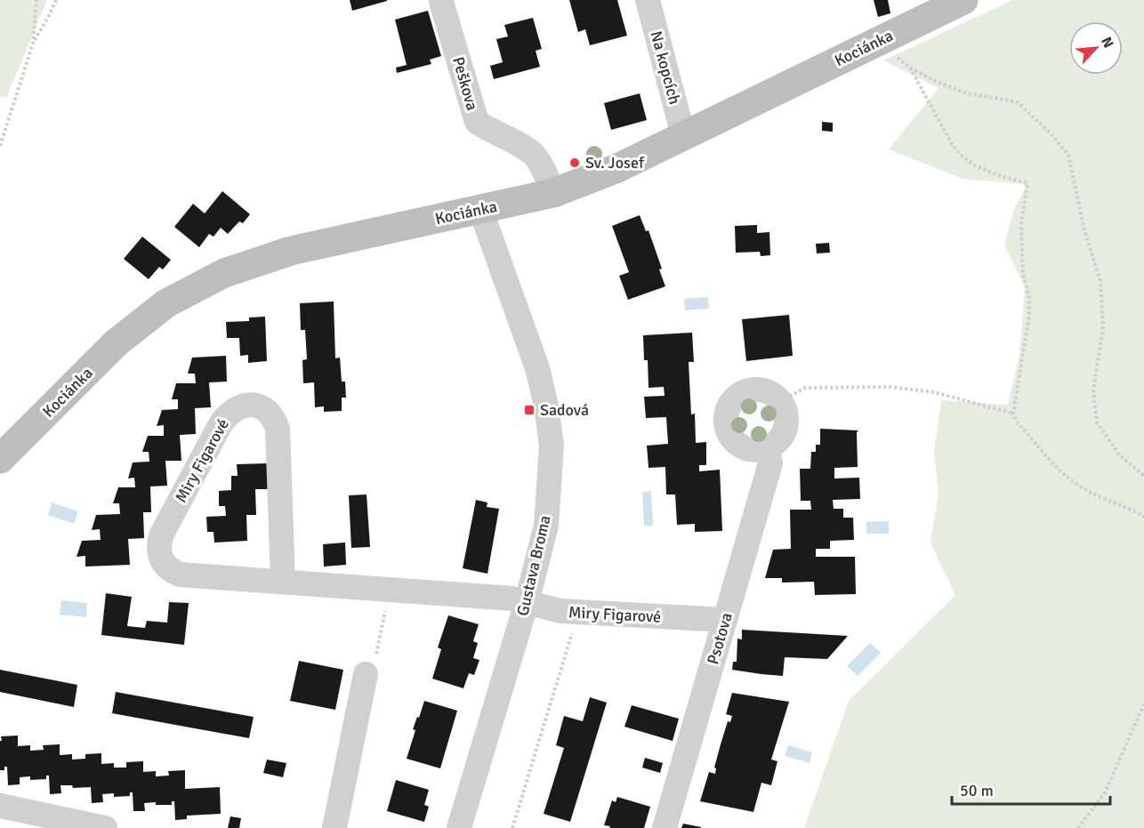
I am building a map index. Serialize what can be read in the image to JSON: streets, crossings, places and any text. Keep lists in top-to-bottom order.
{
  "streets": {
    "street": [
      "Kociánka",
      "Na kopcích",
      "Peškova",
      "Miry Figarové",
      "Gustava Broma",
      "Psotova"
    ]
  },
  "crossings": [
    ["Kociánka", "Na kopcích"],
    ["Kociánka", "Peškova"],
    ["Kociánka", "Gustava Broma"],
    ["Miry Figarové", "Gustava Broma"],
    ["Miry Figarové", "Psotova"]
  ],
  "places": {
    "other": ["Sv. Josef"],
    "transit": ["Sadová"]
  },
  "scale_bar": "50 m",
  "north": "top right"
}
